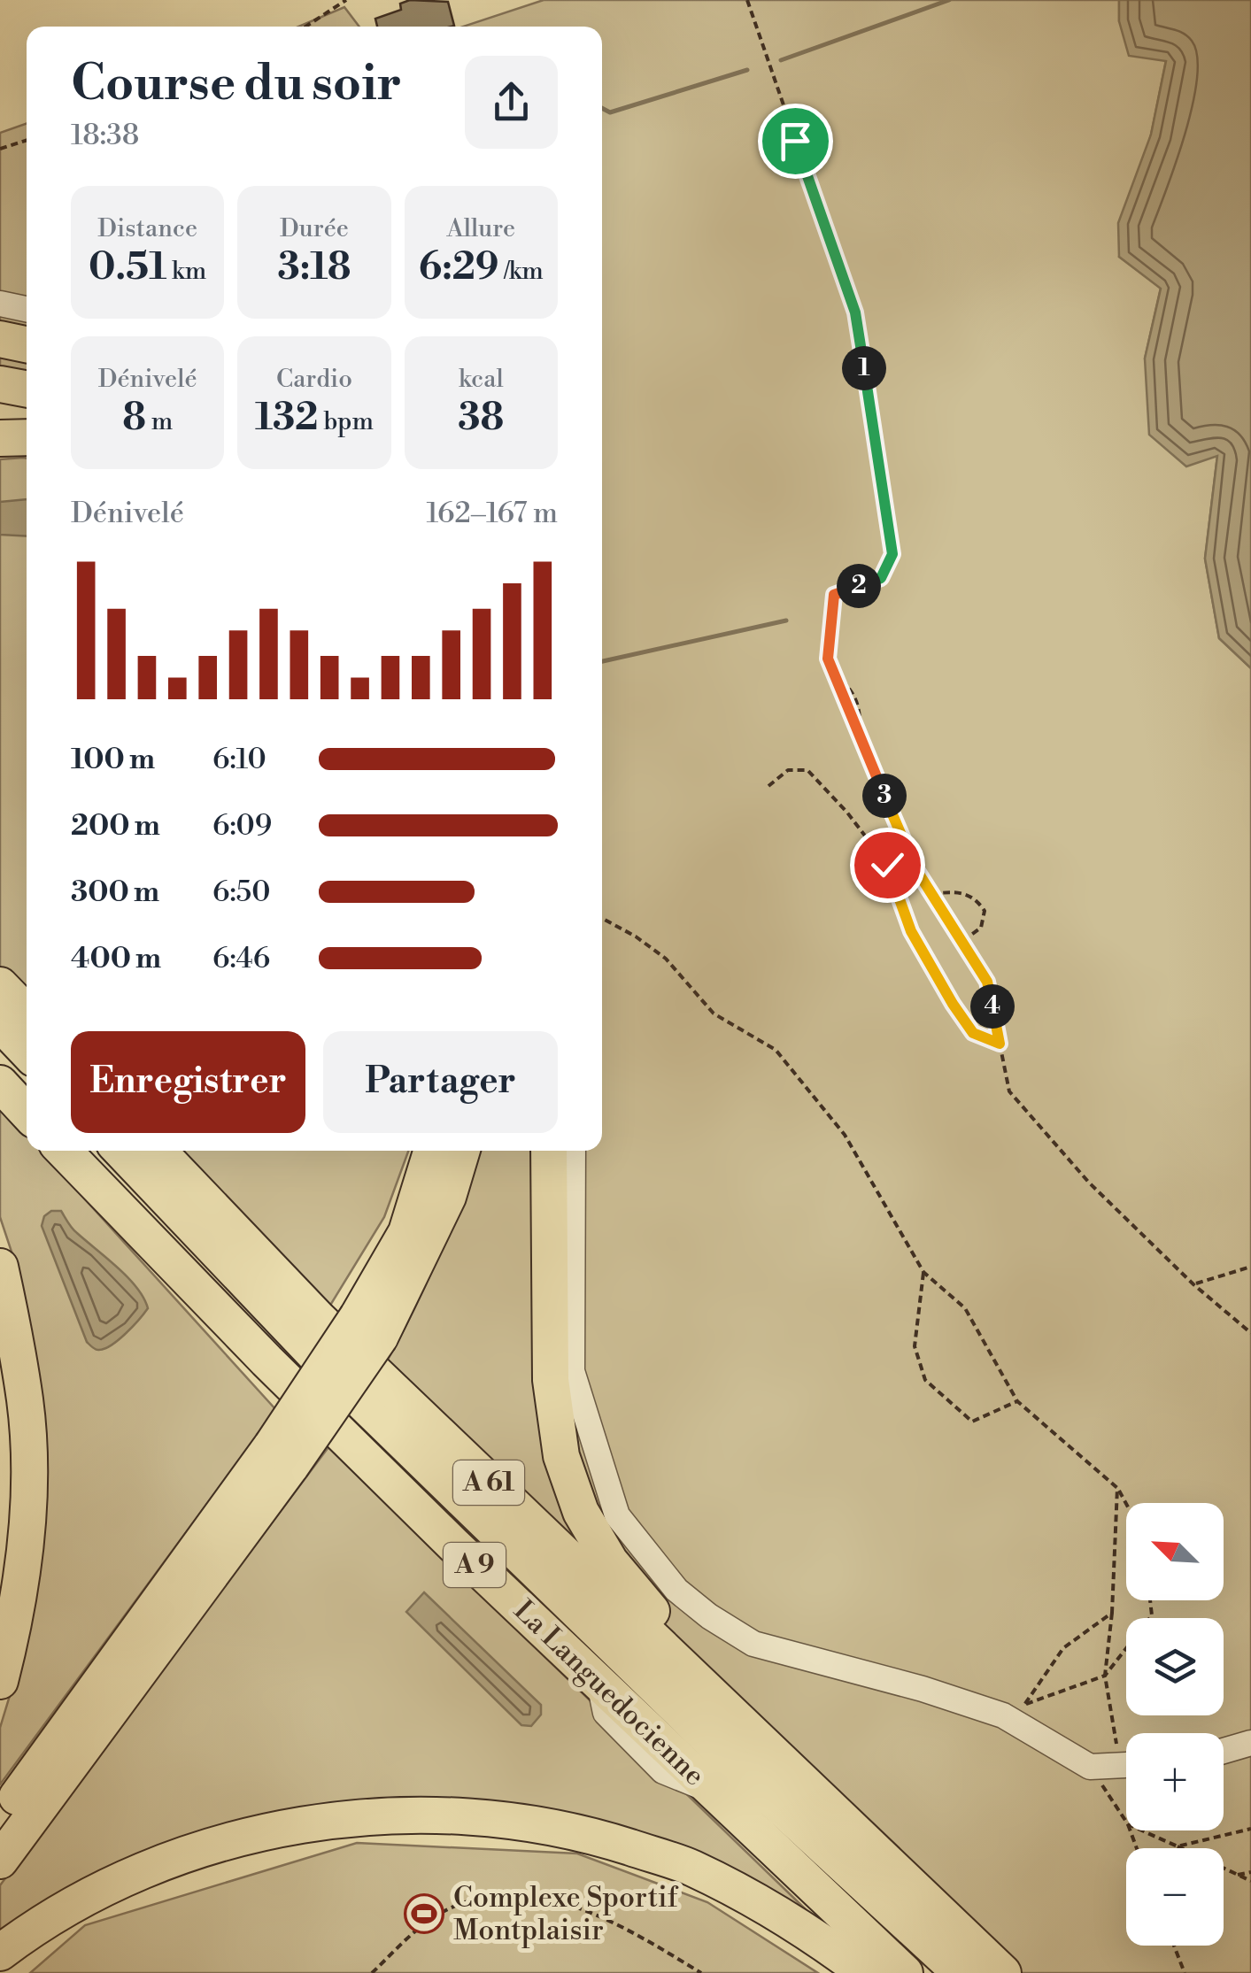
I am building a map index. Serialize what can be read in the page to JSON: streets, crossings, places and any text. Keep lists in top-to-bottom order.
{
  "streets": {
    "highway": ["A 61", "A 9", "La Languedocienne"]
  },
  "places": {
    "sports": ["Complexe Sportif Montplaisir"]
  },
  "north": "top left",
  "page": {
    "heading": ["Course du soir", "18:38"],
    "stats": [
      ["Distance", "0.51 km"],
      ["Durée", "3:18"],
      ["Allure", "6:29 /km"],
      ["Dénivelé", "8 m"],
      ["Cardio", "132 bpm"],
      ["kcal", "38"]
    ],
    "pins": [
      "1",
      "2",
      "3",
      "4"
    ],
    "chart": ["Dénivelé", "162–167 m"],
    "list": [
      {
        "name": "100 m",
        "note": "6:10"
      },
      {
        "name": "200 m",
        "note": "6:09"
      },
      {
        "name": "300 m",
        "note": "6:50"
      },
      {
        "name": "400 m",
        "note": "6:46"
      }
    ],
    "buttons": ["Enregistrer", "Partager"],
    "map_buttons": ["+", "−"]
  }
}
